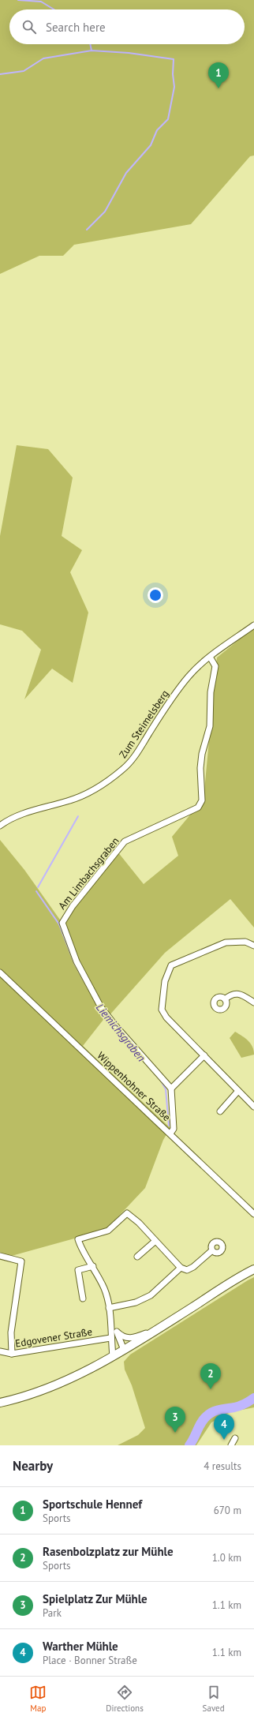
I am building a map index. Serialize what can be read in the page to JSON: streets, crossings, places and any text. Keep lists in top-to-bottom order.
{
  "streets": {
    "street": [
      "Zum Steimelsberg",
      "Am Limbachsgraben",
      "Wippenhohner Straße",
      "Edgovener Straße"
    ]
  },
  "crossings": [
    ["Zum Steimelsberg", "Am Limbachsgraben"]
  ],
  "water": ["Liemichsgraben"],
  "page": {
    "search": "Search here",
    "pins": [
      "1",
      "2",
      "3",
      "4"
    ],
    "heading": ["Nearby", "4 results"],
    "list": [
      {
        "mark": "1",
        "name": "Sportschule Hennef",
        "note": "Sports",
        "value": "670 m"
      },
      {
        "mark": "2",
        "name": "Rasenbolzplatz zur Mühle",
        "note": "Sports",
        "value": "1.0 km"
      },
      {
        "mark": "3",
        "name": "Spielplatz Zur Mühle",
        "note": "Park",
        "value": "1.1 km"
      },
      {
        "mark": "4",
        "name": "Warther Mühle",
        "note": "Place · Bonner Straße",
        "value": "1.1 km"
      }
    ],
    "nav": ["Map", "Directions", "Saved"]
  }
}
